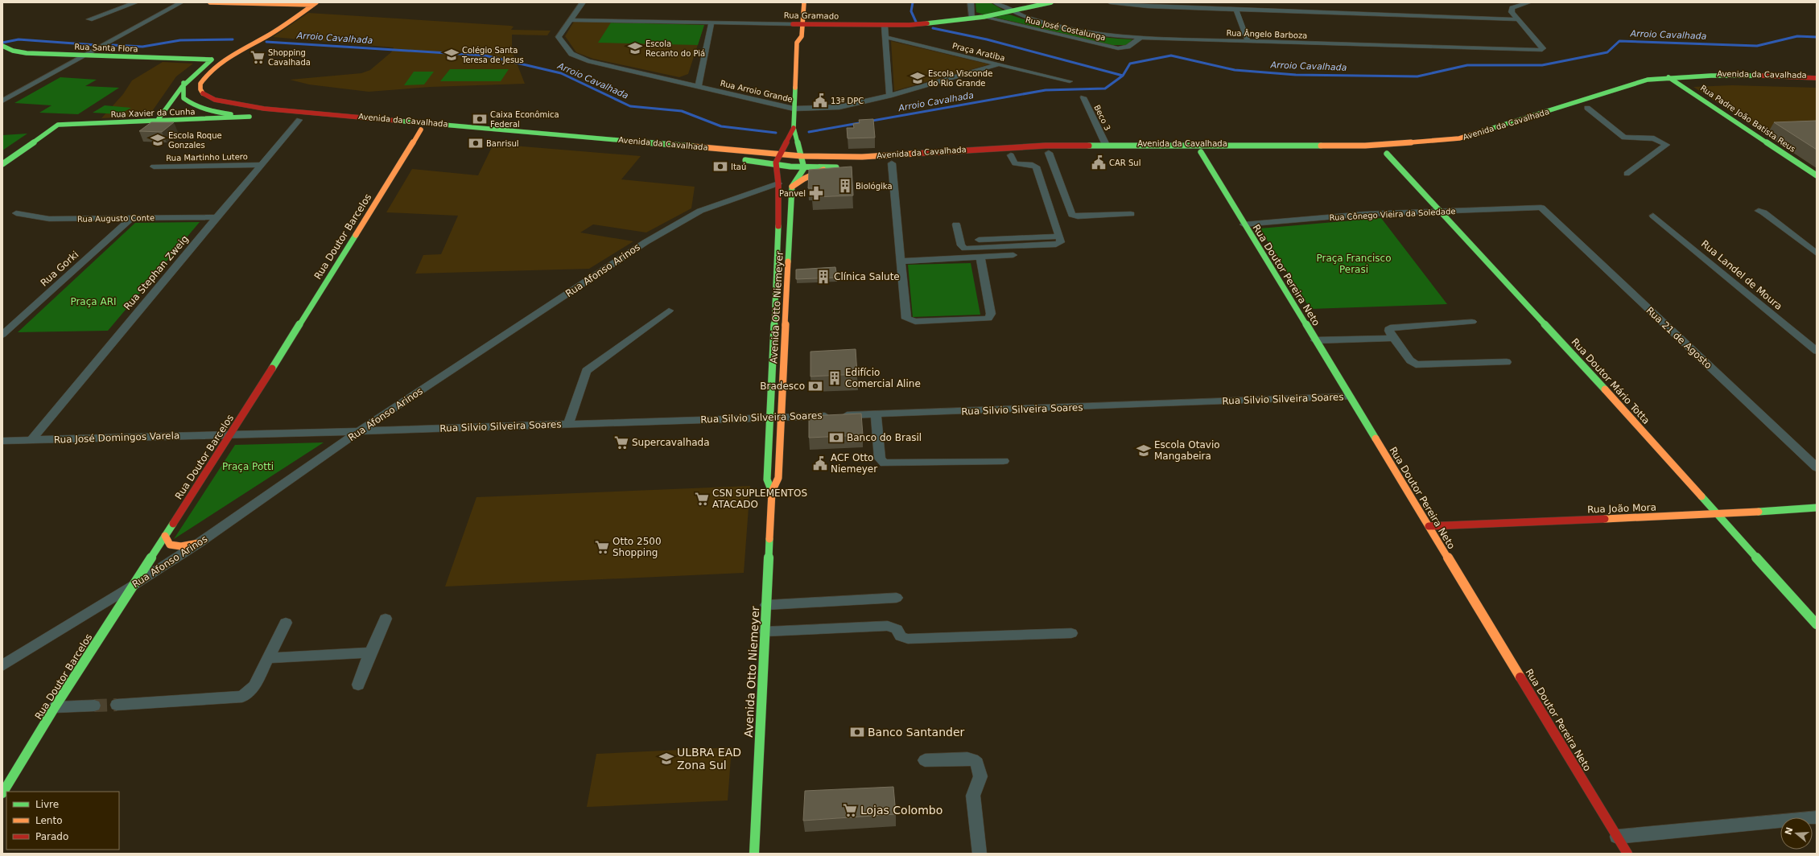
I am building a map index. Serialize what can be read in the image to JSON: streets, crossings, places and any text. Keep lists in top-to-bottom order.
{
  "streets": {
    "main road": [
      "Rua Gramado",
      "Rua Santa Flora",
      "Avenida da Cavalhada",
      "Rua Xavier da Cunha",
      "Rua Padre João Batista Reus",
      "Rua Doutor Barcelos",
      "Rua Doutor Pereira Neto",
      "Avenida Otto Niemeyer",
      "Rua Doutor Mário Totta",
      "Rua João Mora"
    ],
    "street": [
      "Rua José Costalunga",
      "Rua Ângelo Barboza",
      "Praça Aratiba",
      "Rua Arroio Grande",
      "Beco 3",
      "Rua Martinho Lutero",
      "Rua Cônego Vieira da Soledade",
      "Rua Augusto Conte",
      "Rua Gorki",
      "Rua Afonso Arinos",
      "Rua Stephan Zweig",
      "Rua Landel de Moura",
      "Rua 21 de Agosto",
      "Rua Silvio Silveira Soares",
      "Rua José Domingos Varela"
    ]
  },
  "crossings": [
    ["Rua Gramado", "Rua José Costalunga"],
    ["Rua Gramado", "Rua Ângelo Barboza"],
    ["Rua Gramado", "Rua Arroio Grande"],
    ["Rua Gramado", "Avenida Otto Niemeyer"],
    ["Rua José Costalunga", "Rua Ângelo Barboza"],
    ["Praça Aratiba", "Rua Arroio Grande"],
    ["Avenida da Cavalhada", "Beco 3"],
    ["Avenida da Cavalhada", "Rua Padre João Batista Reus"],
    ["Avenida da Cavalhada", "Rua Doutor Barcelos"],
    ["Avenida da Cavalhada", "Rua Stephan Zweig"],
    ["Avenida da Cavalhada", "Rua Doutor Pereira Neto"],
    ["Avenida da Cavalhada", "Avenida Otto Niemeyer"],
    ["Rua Arroio Grande", "Avenida Otto Niemeyer"],
    ["Rua Martinho Lutero", "Rua Stephan Zweig"],
    ["Rua Cônego Vieira da Soledade", "Rua Doutor Pereira Neto"],
    ["Rua Cônego Vieira da Soledade", "Rua 21 de Agosto"],
    ["Rua Cônego Vieira da Soledade", "Rua Doutor Mário Totta"],
    ["Rua Augusto Conte", "Rua Gorki"],
    ["Rua Augusto Conte", "Rua Stephan Zweig"],
    ["Rua Doutor Barcelos", "Rua Afonso Arinos"],
    ["Rua Doutor Barcelos", "Rua Silvio Silveira Soares"],
    ["Rua Doutor Barcelos", "Rua José Domingos Varela"],
    ["Rua Afonso Arinos", "Avenida Otto Niemeyer"],
    ["Rua Afonso Arinos", "Rua Silvio Silveira Soares"],
    ["Rua Stephan Zweig", "Rua José Domingos Varela"],
    ["Rua Doutor Pereira Neto", "Rua Silvio Silveira Soares"],
    ["Rua Doutor Pereira Neto", "Rua João Mora"],
    ["Avenida Otto Niemeyer", "Rua Silvio Silveira Soares"],
    ["Rua Doutor Mário Totta", "Rua João Mora"],
    ["Rua Silvio Silveira Soares", "Rua José Domingos Varela"]
  ],
  "water": ["Arroio Cavalhada"],
  "parks": ["Praça Francisco Perasi", "Praça ARI", "Praça Potti"],
  "places": {
    "school or university": [
      "Escola Recanto do Piá",
      "Colégio Santa Teresa de Jesus",
      "Escola Visconde do Rio Grande",
      "Escola Roque Gonzales",
      "Escola Otavio Mangabeira",
      "ULBRA EAD Zona Sul"
    ],
    "supermarket": [
      "Shopping Cavalhada",
      "Supercavalhada",
      "CSN SUPLEMENTOS ATACADO",
      "Otto 2500 Shopping",
      "Lojas Colombo"
    ],
    "public building": ["13ª DPC", "CAR Sul", "ACF Otto Niemeyer"],
    "bank": [
      "Caixa Econômica Federal",
      "Banrisul",
      "Itaú",
      "Bradesco",
      "Banco do Brasil",
      "Banco Santander"
    ],
    "building": ["Biológika", "Clínica Salute", "Edifício Comercial Aline"],
    "pharmacy": ["Panvel"]
  },
  "legend": ["Livre", "Lento", "Parado"],
  "north": "left"
}
